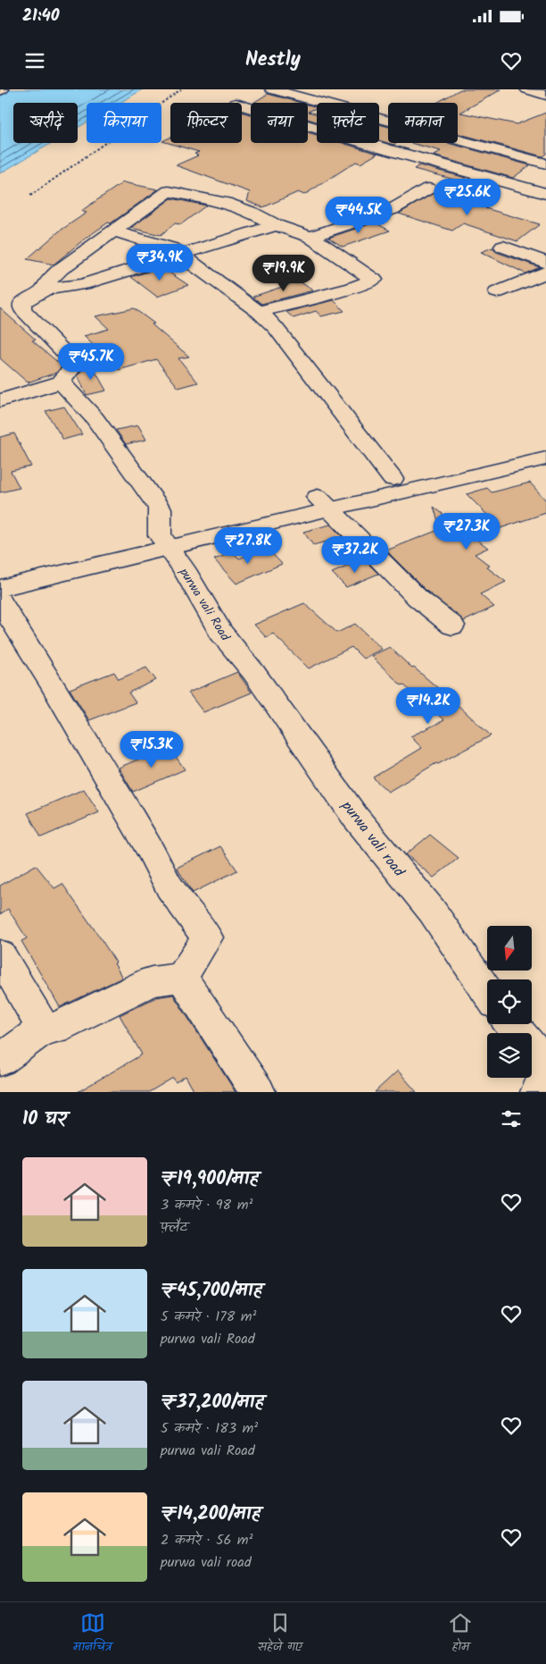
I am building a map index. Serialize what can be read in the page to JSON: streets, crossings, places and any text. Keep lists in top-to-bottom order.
{
  "streets": {
    "street": ["purwa vali Road", "purwa vali road"]
  },
  "crossings": [
    ["purwa vali Road", "purwa vali road"]
  ],
  "north": "bottom",
  "page": {
    "status": "21:40",
    "header": "Nestly",
    "chip": [
      "खरीदें",
      "किराया",
      "फ़िल्टर",
      "नया",
      "फ़्लैट",
      "मकान"
    ],
    "price": [
      "₹25.6K",
      "₹44.5K",
      "₹34.9K",
      "₹19.9K",
      "₹45.7K",
      "₹27.3K",
      "₹27.8K",
      "₹37.2K",
      "₹14.2K",
      "₹15.3K"
    ],
    "heading": "10 घर",
    "list": [
      {
        "name": "₹19,900/माह",
        "note": "3 कमरे · 98 m² · फ़्लैट"
      },
      {
        "name": "₹45,700/माह",
        "note": "5 कमरे · 178 m² · purwa vali Road"
      },
      {
        "name": "₹37,200/माह",
        "note": "5 कमरे · 183 m² · purwa vali Road"
      },
      {
        "name": "₹14,200/माह",
        "note": "2 कमरे · 56 m² · purwa vali road"
      }
    ],
    "tabs": ["मानचित्र", "सहेजे गए", "होम"]
  }
}
